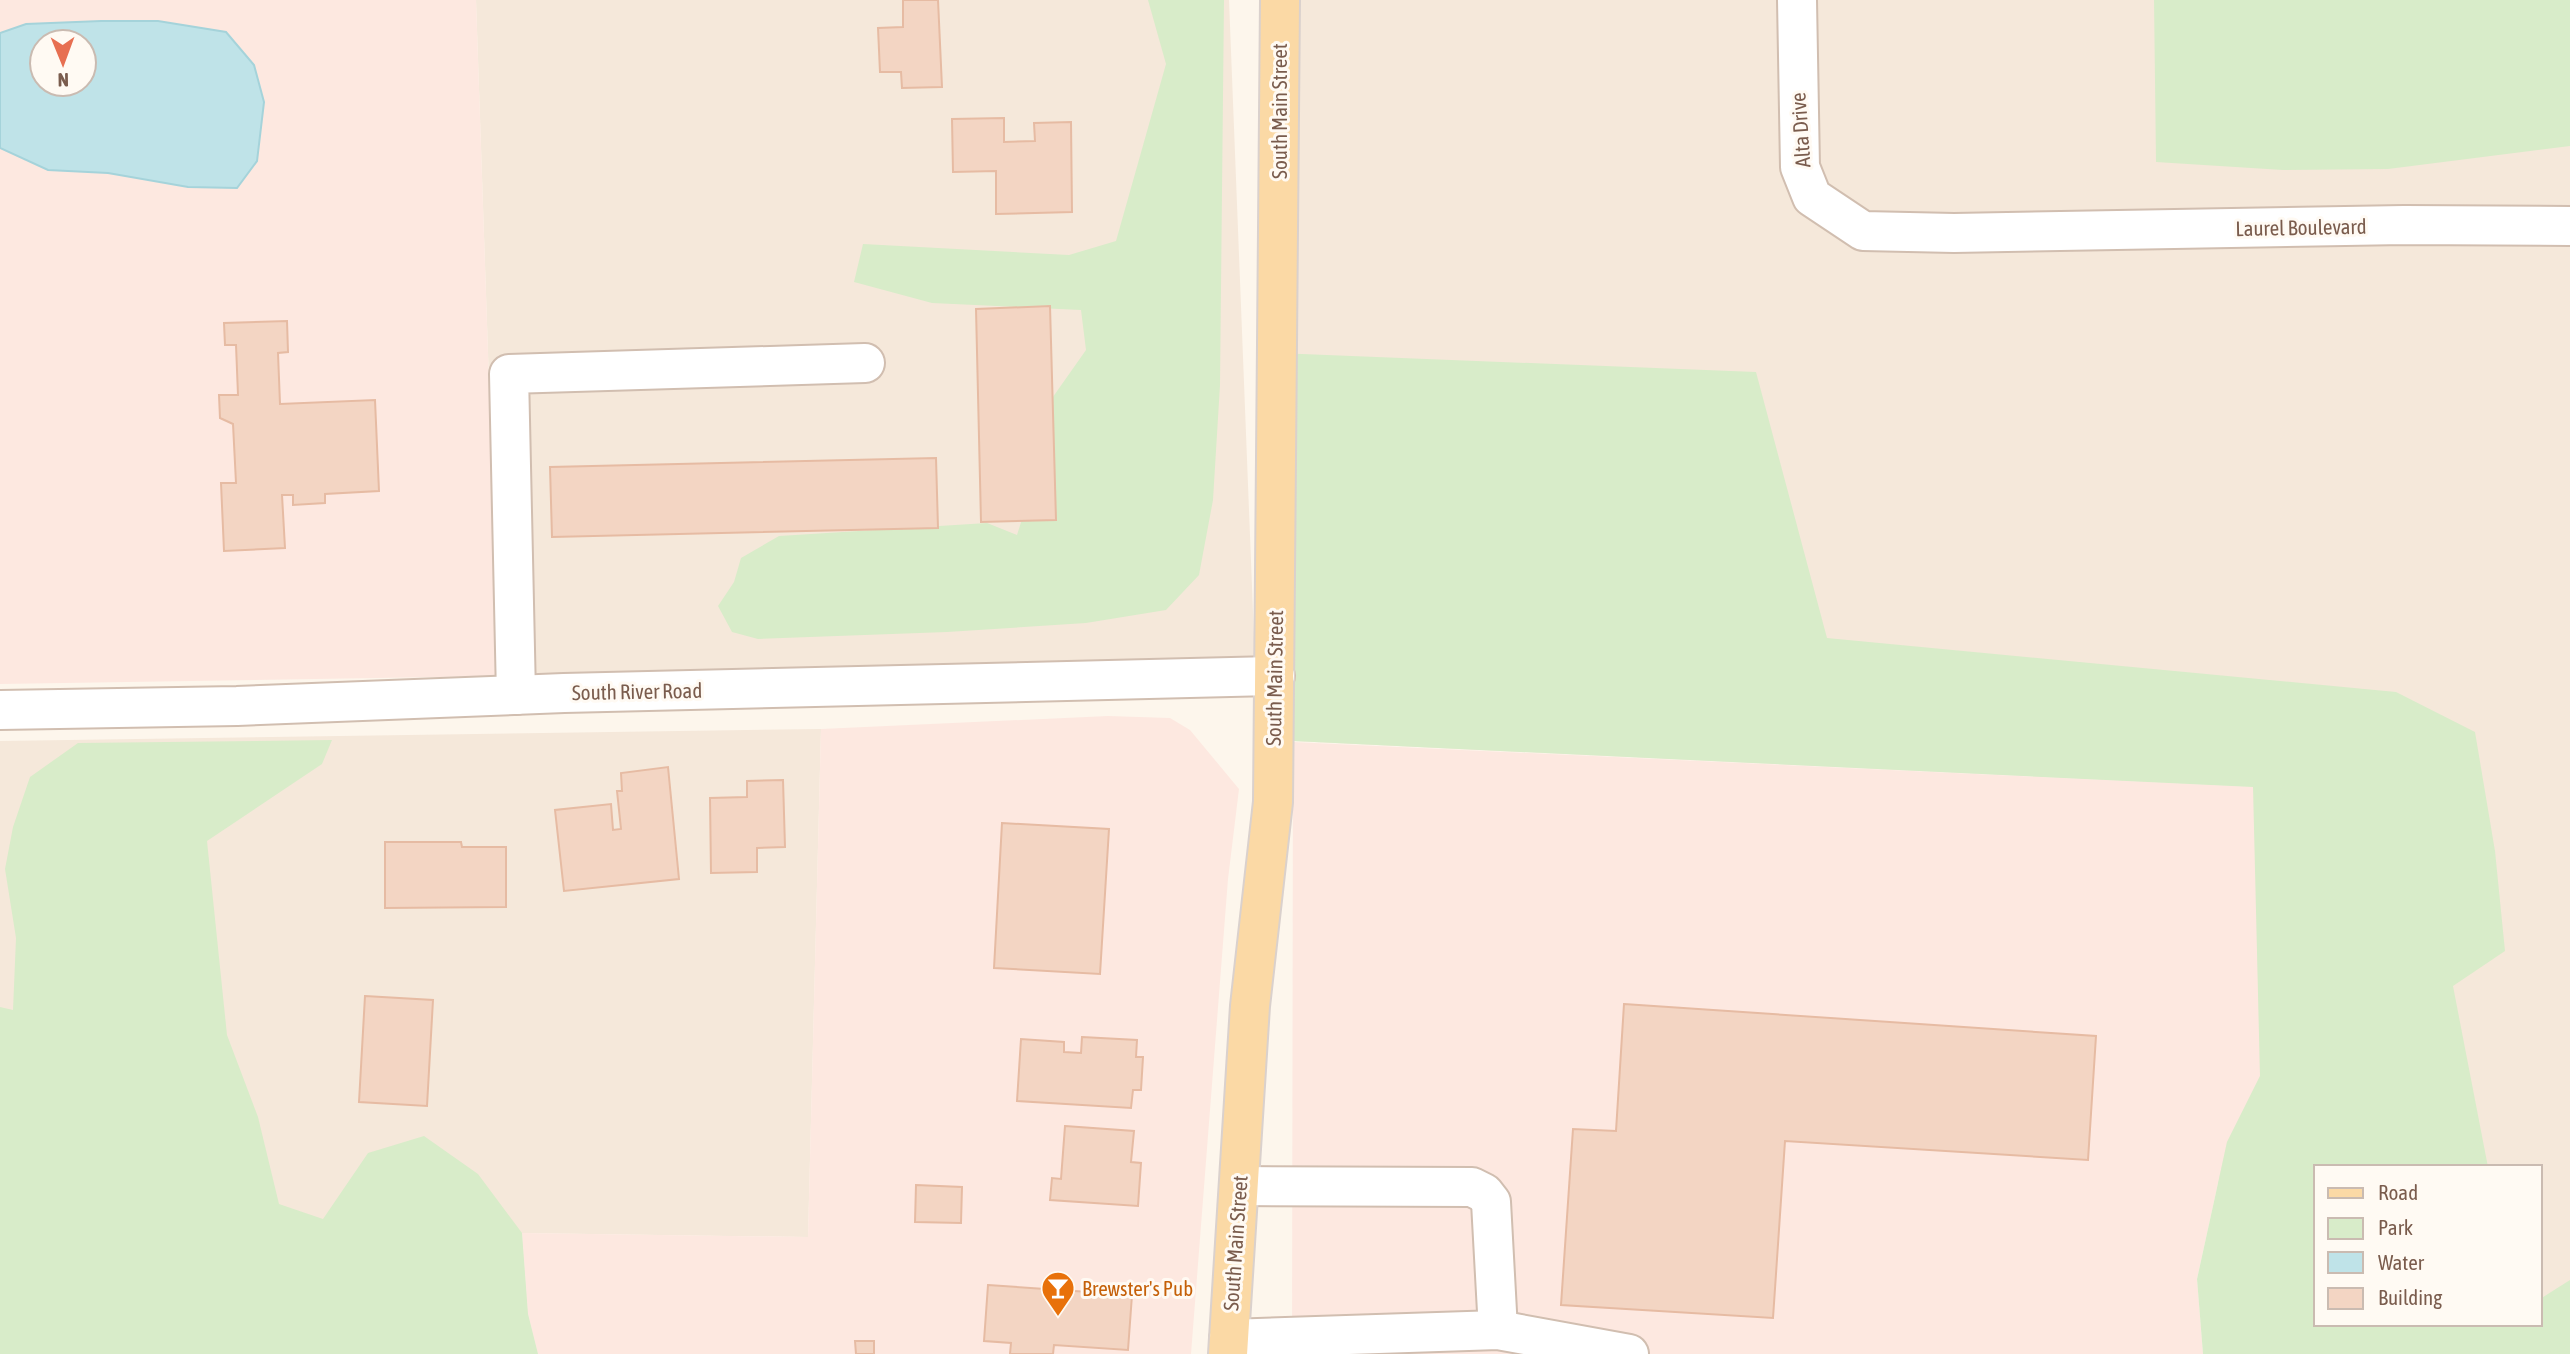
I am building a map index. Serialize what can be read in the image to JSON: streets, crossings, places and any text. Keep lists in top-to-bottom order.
{
  "streets": {
    "main road": ["South Main Street"],
    "street": ["Alta Drive", "Laurel Boulevard", "South River Road"]
  },
  "crossings": [
    ["South Main Street", "South River Road"],
    ["Alta Drive", "Laurel Boulevard"]
  ],
  "places": {
    "bar": ["Brewster's Pub"]
  },
  "legend": [
    "Road",
    "Park",
    "Water",
    "Building"
  ],
  "north": "bottom"
}
